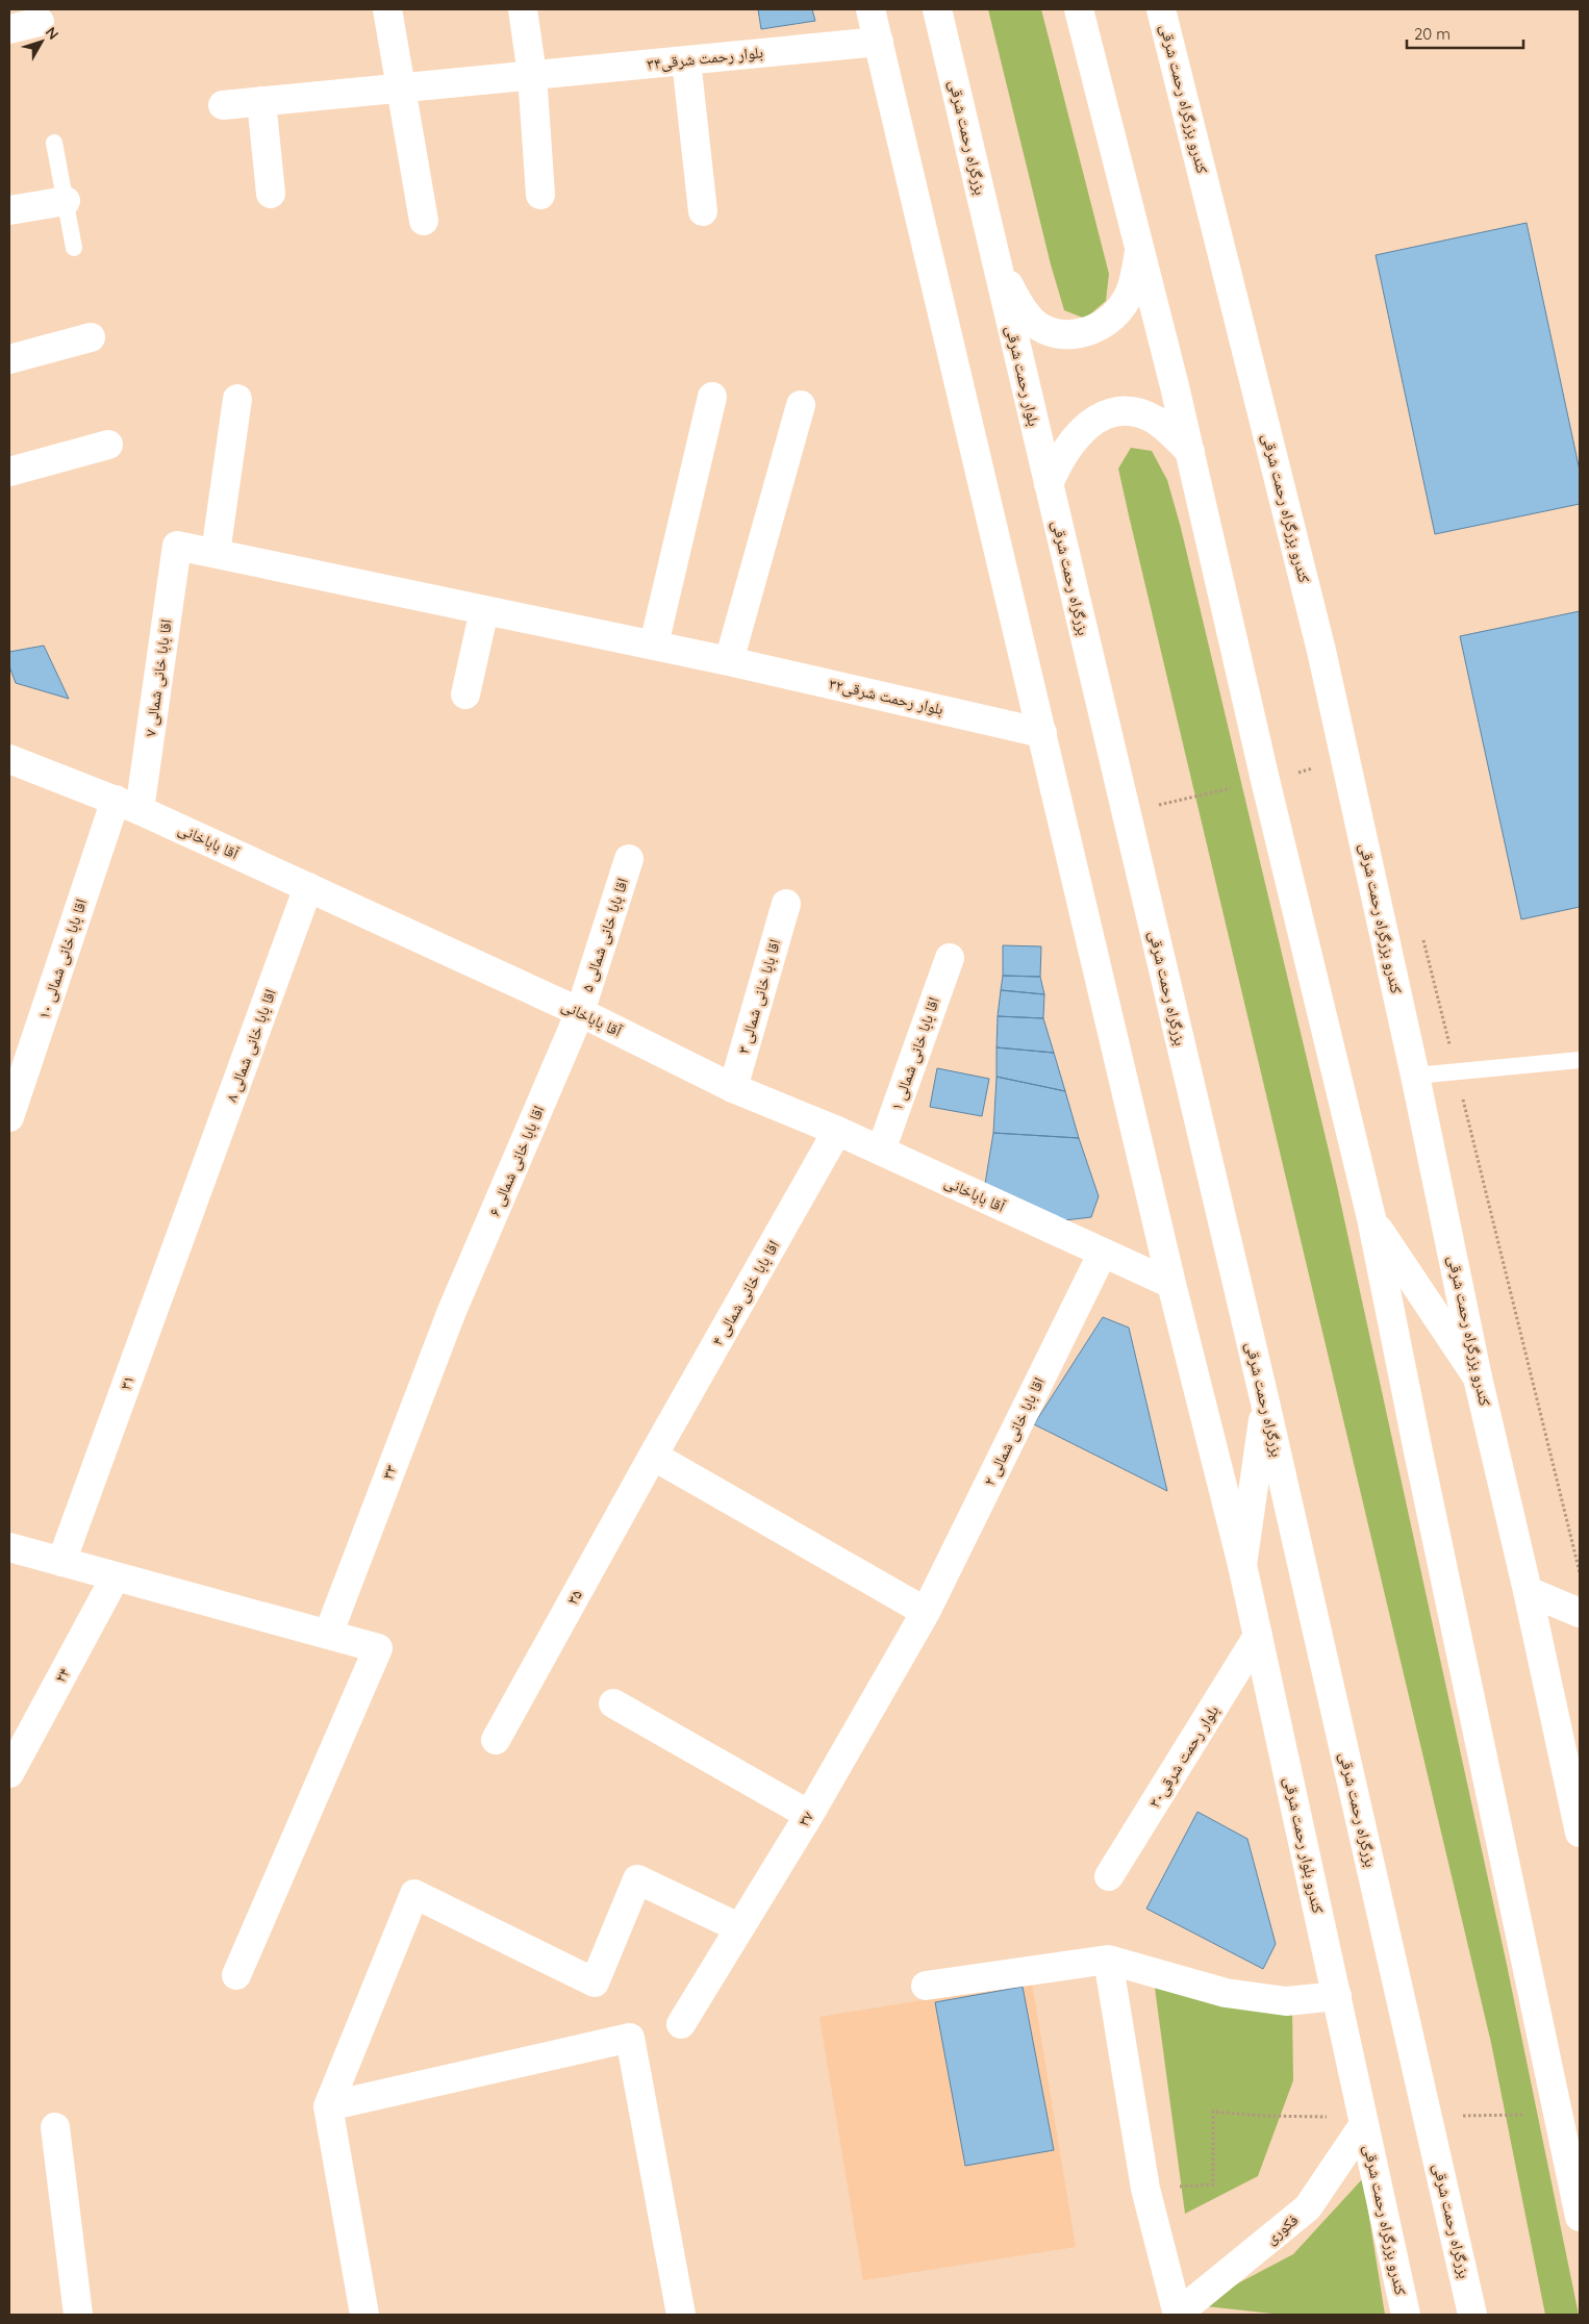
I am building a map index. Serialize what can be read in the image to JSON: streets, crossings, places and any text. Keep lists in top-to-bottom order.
{
  "streets": {
    "main road": [
      "بلوار رحمت شرقی۳۴",
      "کندرو بزرگراه رحمت شرقی",
      "بزرگراه رحمت شرقی",
      "بلوار رحمت شرقی",
      "۷ اقا بابا خانی شمالی",
      "بلوار رحمت شرقی۳۲",
      "آقا باباخانی",
      "۵ اقا بابا خانی شمالی",
      "۱۰ اقا بابا خانی شمالی",
      "۳ اقا بابا خانی شمالی",
      "۸ اقا بابا خانی شمالی",
      "۱ اقا بابا خانی شمالی",
      "۶ اقا بابا خانی شمالی",
      "۴ اقا بابا خانی شمالی",
      "۳۱",
      "۲ اقا بابا خانی شمالی",
      "۳۳",
      "۳۵",
      "۲۴",
      "بلوار رحمت شرقی۳۰",
      "۳۷",
      "کندرو بلوار رحمت شرقی",
      "فکوری"
    ]
  },
  "crossings": [
    ["کندرو بزرگراه رحمت شرقی", "کندرو بلوار رحمت شرقی"],
    ["کندرو بزرگراه رحمت شرقی", "فکوری"],
    ["بزرگراه رحمت شرقی", "بلوار رحمت شرقی"],
    ["۷ اقا بابا خانی شمالی", "بلوار رحمت شرقی۳۲"],
    ["۷ اقا بابا خانی شمالی", "آقا باباخانی"],
    ["۷ اقا بابا خانی شمالی", "۱۰ اقا بابا خانی شمالی"],
    ["آقا باباخانی", "۵ اقا بابا خانی شمالی"],
    ["آقا باباخانی", "۱۰ اقا بابا خانی شمالی"],
    ["آقا باباخانی", "۳ اقا بابا خانی شمالی"],
    ["آقا باباخانی", "۸ اقا بابا خانی شمالی"],
    ["آقا باباخانی", "۱ اقا بابا خانی شمالی"],
    ["آقا باباخانی", "۶ اقا بابا خانی شمالی"],
    ["آقا باباخانی", "۴ اقا بابا خانی شمالی"],
    ["آقا باباخانی", "۲ اقا بابا خانی شمالی"],
    ["۵ اقا بابا خانی شمالی", "۶ اقا بابا خانی شمالی"],
    ["۸ اقا بابا خانی شمالی", "۳۱"],
    ["۶ اقا بابا خانی شمالی", "۳۳"],
    ["۴ اقا بابا خانی شمالی", "۳۵"],
    ["۲ اقا بابا خانی شمالی", "۳۷"],
    ["بلوار رحمت شرقی۳۰", "کندرو بلوار رحمت شرقی"],
    ["کندرو بلوار رحمت شرقی", "فکوری"]
  ],
  "scale_bar": "20 m",
  "north": "top right"
}
